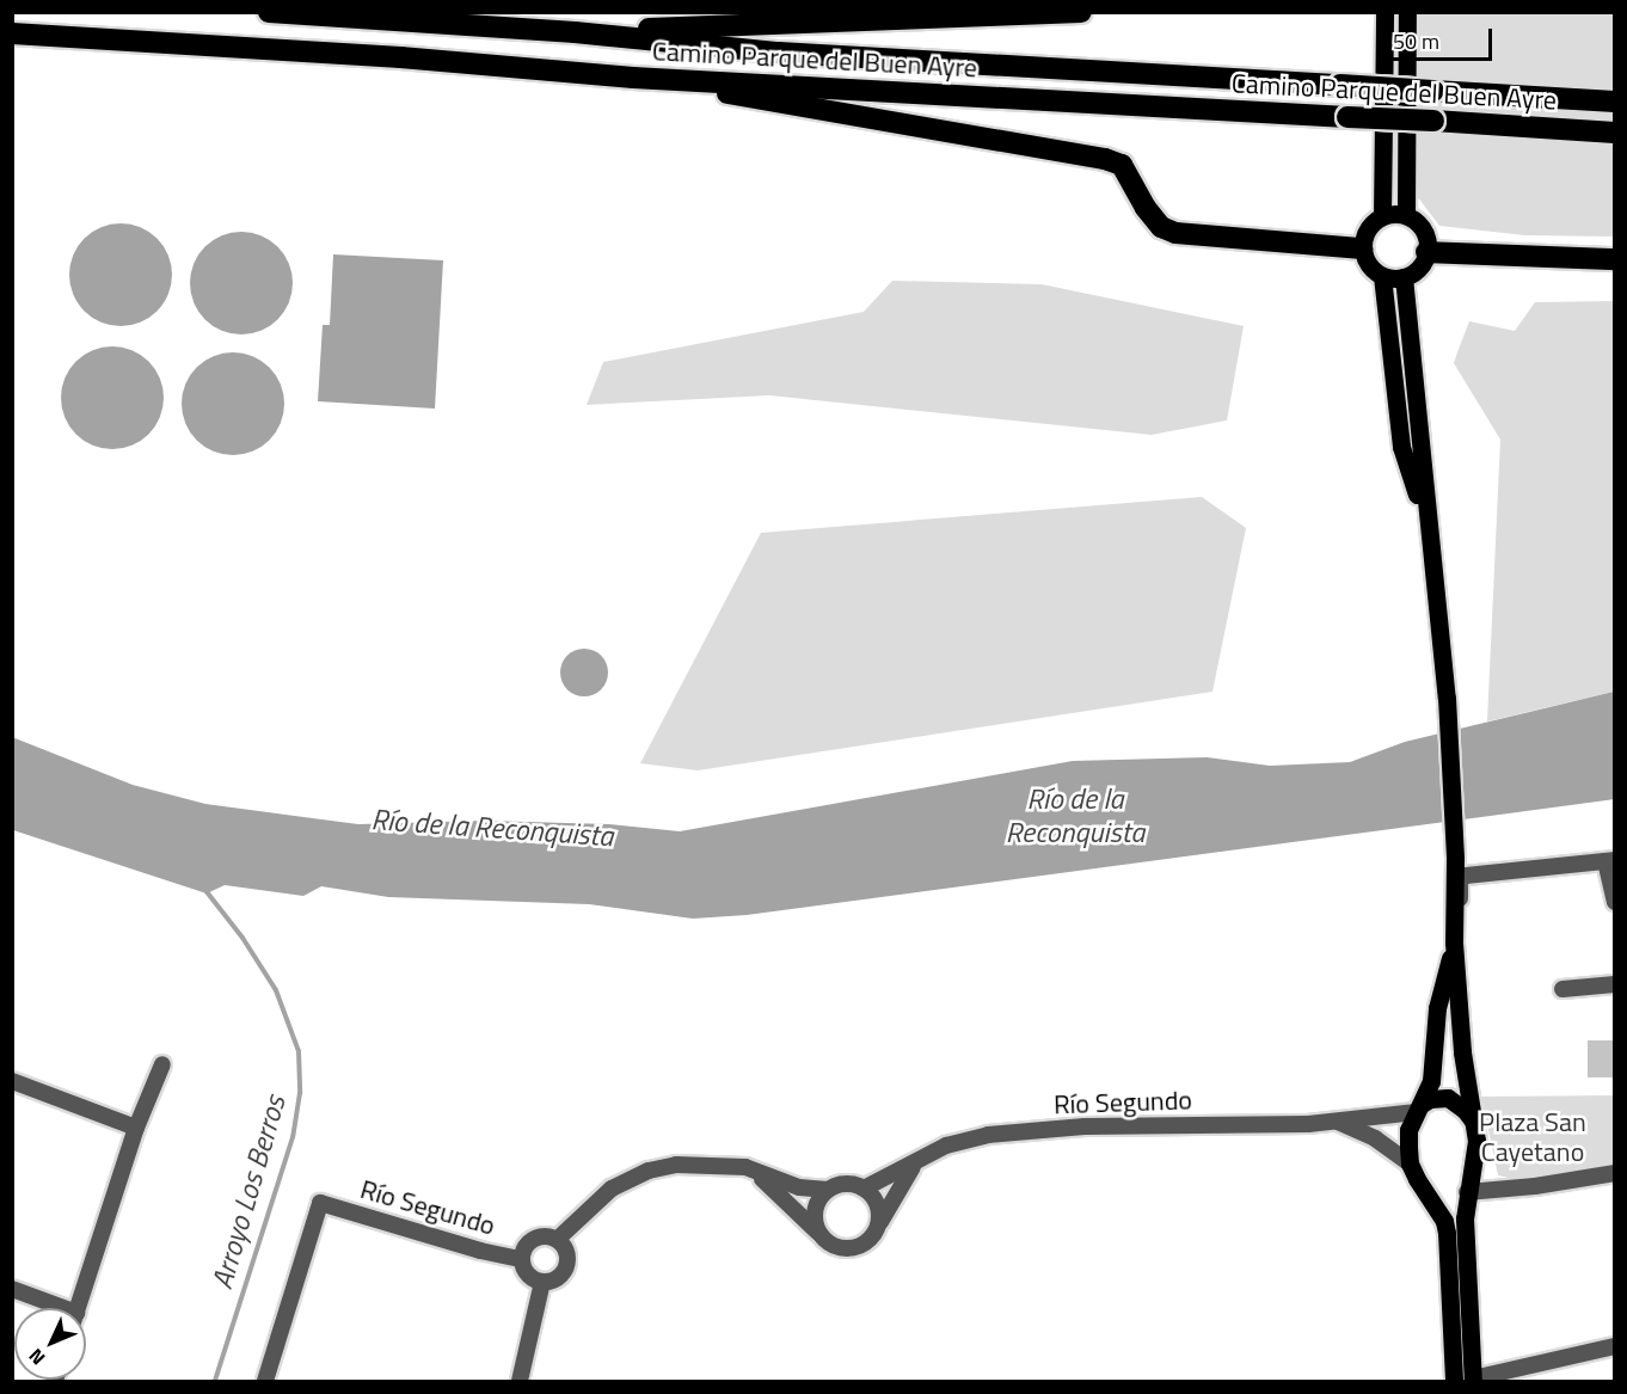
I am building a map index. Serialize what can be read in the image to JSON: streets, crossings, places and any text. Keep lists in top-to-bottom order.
{
  "streets": {
    "highway": ["Camino Parque del Buen Ayre"],
    "street": ["Río Segundo"]
  },
  "water": ["Río de la Reconquista", "Arroyo Los Berros"],
  "parks": ["Plaza San Cayetano"],
  "scale_bar": "50 m",
  "north": "bottom left"
}
